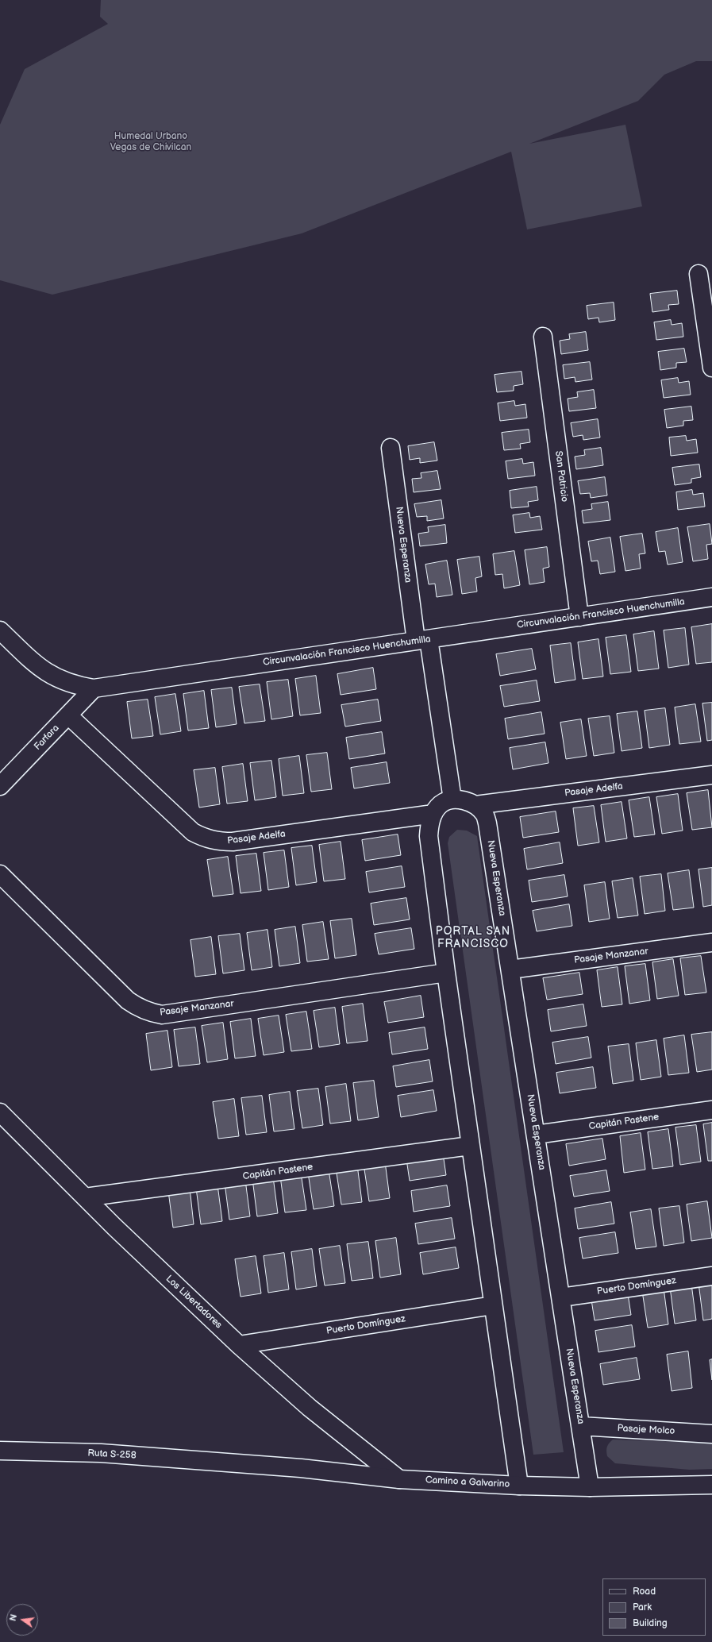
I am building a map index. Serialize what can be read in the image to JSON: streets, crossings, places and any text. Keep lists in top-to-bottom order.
{
  "streets": {
    "street": [
      "San Patricio",
      "Nueva Esperanza",
      "Circunvalación Francisco Huenchumilla",
      "Farfara",
      "Pasaje Adelfa",
      "Pasaje Manzanar",
      "Capitán Pastene",
      "Puerto Domínguez",
      "Los Libertadores",
      "Pasaje Molco",
      "Ruta S-258",
      "Camino a Galvarino"
    ]
  },
  "crossings": [
    ["San Patricio", "Circunvalación Francisco Huenchumilla"],
    ["Nueva Esperanza", "Circunvalación Francisco Huenchumilla"],
    ["Nueva Esperanza", "Pasaje Adelfa"],
    ["Nueva Esperanza", "Pasaje Manzanar"],
    ["Nueva Esperanza", "Capitán Pastene"],
    ["Nueva Esperanza", "Puerto Domínguez"],
    ["Nueva Esperanza", "Pasaje Molco"],
    ["Nueva Esperanza", "Camino a Galvarino"],
    ["Circunvalación Francisco Huenchumilla", "Farfara"],
    ["Farfara", "Pasaje Adelfa"],
    ["Capitán Pastene", "Los Libertadores"],
    ["Puerto Domínguez", "Los Libertadores"],
    ["Los Libertadores", "Camino a Galvarino"],
    ["Ruta S-258", "Camino a Galvarino"]
  ],
  "districts": ["PORTAL SAN FRANCISCO"],
  "parks": ["Humedal Urbano Vegas de Chivilcan"],
  "legend": ["Road", "Park", "Building"],
  "north": "left"
}
